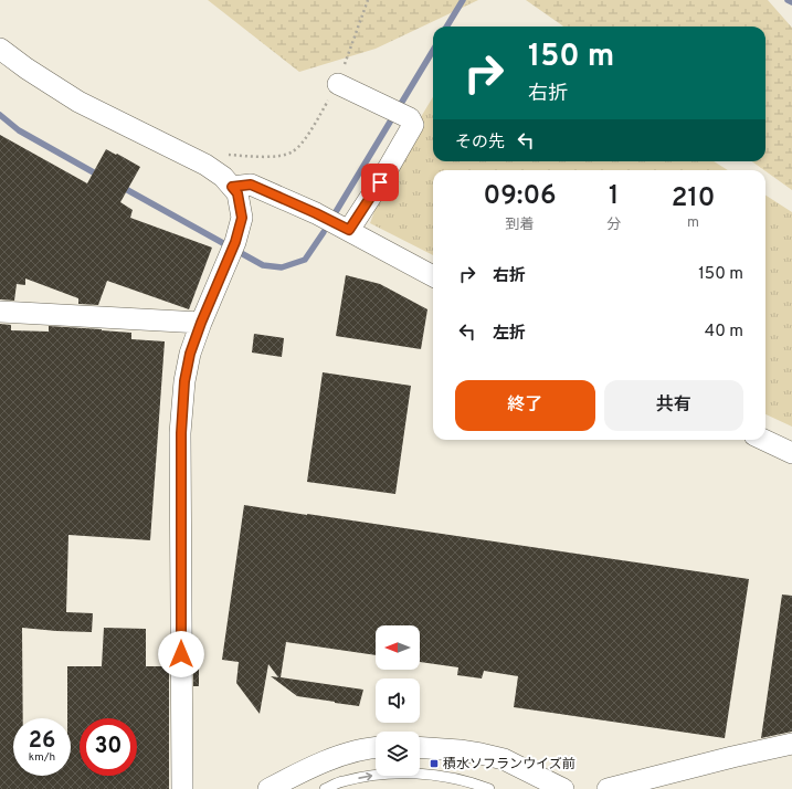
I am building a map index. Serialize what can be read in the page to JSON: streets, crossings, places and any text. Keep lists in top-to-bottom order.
{
  "places": {
    "transit": ["積水ソフランウイズ前"]
  },
  "north": "left",
  "page": {
    "turn": ["150 m", "右折"],
    "then": "その先",
    "eta": [
      "09:06",
      "到着",
      "1",
      "分",
      "210",
      "m"
    ],
    "list": [
      {
        "name": "右折",
        "value": "150 m"
      },
      {
        "name": "左折",
        "value": "40 m"
      }
    ],
    "buttons": ["終了", "共有"],
    "speed": "26 km/h",
    "limit": "30"
  }
}
